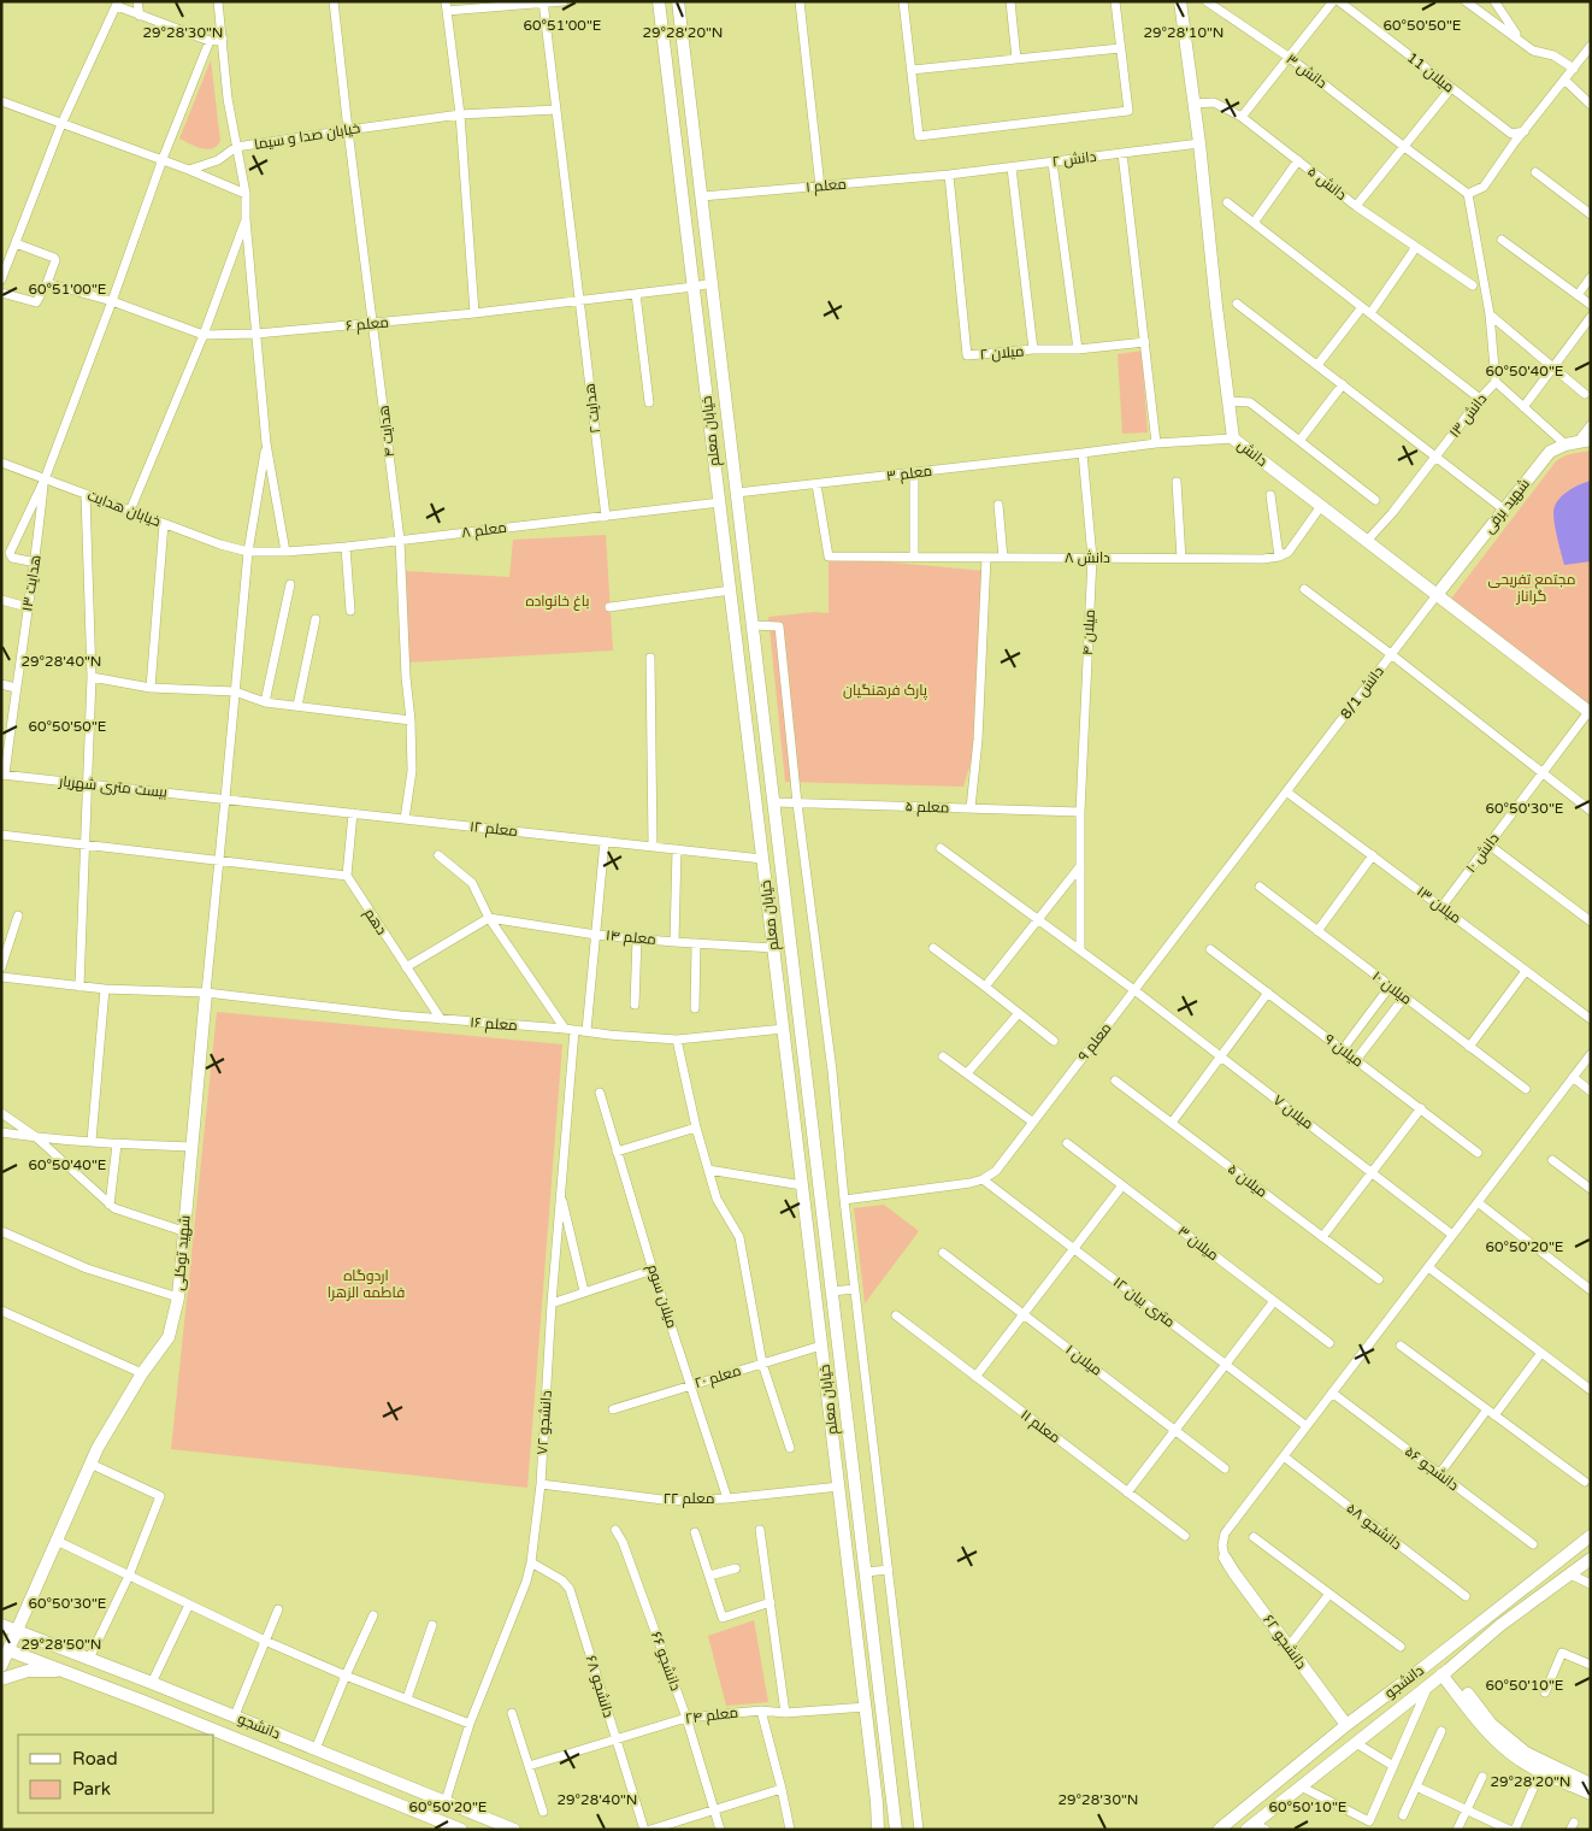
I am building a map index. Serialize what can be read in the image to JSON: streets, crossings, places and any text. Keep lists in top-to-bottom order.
{
  "streets": {
    "main road": [
      "خیابان معلم",
      "دانش",
      "شهید برفی",
      "شهید توکلی",
      "دانشجو ۶۲",
      "دانشجو"
    ],
    "street": [
      "دانش ۳",
      "میلان 11",
      "خیابان صدا و سیما",
      "دانش ۲",
      "دانش ۵",
      "معلم ۱",
      "معلم ۶",
      "میلان ۲",
      "هدایت ۲",
      "دانش ۱۳",
      "هدایت ۴",
      "معلم ۳",
      "خیابان هدایت",
      "معلم ۸",
      "دانش ۸",
      "هدایت ۱۳",
      "میلان ۴",
      "دانش 8/1",
      "بیست متری شهریار",
      "معلم ۵",
      "معلم ۱۲",
      "دانش ۱۰",
      "میلان ۱۳",
      "دهم",
      "معلم ۱۴",
      "میلان ۱۰",
      "معلم ۱۶",
      "معلم ۹",
      "میلان ۹",
      "میلان ۷",
      "میلان ۵",
      "میلان ۳",
      "میلان سوم",
      "۱۲ متری بیان",
      "میلان ۱",
      "معلم ۲۰",
      "دانشجو ۷۲",
      "معلم ۱۱",
      "دانشجو ۵۶",
      "معلم ۲۲",
      "دانشجو ۵۸",
      "دانشجو ۶۶",
      "دانشجو ۶۸",
      "معلم ۲۴"
    ]
  },
  "crossings": [
    ["خیابان صدا و سیما", "هدایت ۲"],
    ["خیابان صدا و سیما", "هدایت ۴"],
    ["دانش ۲", "معلم ۱"],
    ["دانش ۲", "میلان ۲"],
    ["دانش ۲", "دانش"],
    ["دانش ۵", "دانش"],
    ["معلم ۱", "میلان ۲"],
    ["معلم ۱", "خیابان معلم"],
    ["معلم ۶", "هدایت ۲"],
    ["معلم ۶", "هدایت ۴"],
    ["معلم ۶", "خیابان معلم"],
    ["هدایت ۲", "معلم ۸"],
    ["دانش ۱۳", "دانش"],
    ["هدایت ۴", "معلم ۸"],
    ["هدایت ۴", "معلم ۱۲"],
    ["خیابان معلم", "معلم ۳"],
    ["خیابان معلم", "معلم ۸"],
    ["خیابان معلم", "معلم ۵"],
    ["خیابان معلم", "معلم ۱۲"],
    ["خیابان معلم", "معلم ۱۴"],
    ["خیابان معلم", "معلم ۱۶"],
    ["خیابان معلم", "معلم ۲۰"],
    ["خیابان معلم", "معلم ۲۲"],
    ["خیابان معلم", "معلم ۲۴"],
    ["دانش", "معلم ۳"],
    ["دانش", "شهید برفی"],
    ["دانش", "دانش 8/1"],
    ["دانش", "دانش ۱۰"],
    ["معلم ۳", "دانش ۸"],
    ["معلم ۳", "میلان ۴"],
    ["شهید برفی", "دانش 8/1"],
    ["خیابان هدایت", "معلم ۸"],
    ["خیابان هدایت", "هدایت ۱۳"],
    ["خیابان هدایت", "شهید توکلی"],
    ["معلم ۸", "شهید توکلی"],
    ["دانش ۸", "میلان ۴"],
    ["میلان ۴", "معلم ۵"],
    ["میلان ۴", "میلان ۷"],
    ["دانش 8/1", "میلان ۱۳"],
    ["دانش 8/1", "معلم ۹"],
    ["بیست متری شهریار", "معلم ۱۲"],
    ["بیست متری شهریار", "شهید توکلی"],
    ["معلم ۱۲", "شهید توکلی"],
    ["دانش ۱۰", "میلان ۱۳"],
    ["میلان ۱۳", "معلم ۹"],
    ["دهم", "معلم ۱۶"],
    ["معلم ۱۶", "شهید توکلی"],
    ["معلم ۱۶", "دانشجو ۷۲"],
    ["معلم ۹", "میلان ۷"],
    ["معلم ۹", "۱۲ متری بیان"],
    ["شهید توکلی", "دانشجو"],
    ["میلان سوم", "معلم ۲۰"],
    ["میلان سوم", "معلم ۲۲"],
    ["دانشجو ۷۲", "معلم ۲۲"],
    ["دانشجو ۷۲", "دانشجو"],
    ["دانشجو ۷۲", "دانشجو ۶۸"],
    ["دانشجو ۶۲", "دانشجو"],
    ["دانشجو ۶۶", "معلم ۲۴"],
    ["دانشجو ۶۸", "معلم ۲۴"]
  ],
  "parks": [
    "مجتمع تفریحی گراناز",
    "باغ خانواده",
    "پارک فرهنگیان",
    "اردوگاه فاطمه الزهرا"
  ],
  "legend": ["Road", "Park"],
  "coordinates": [
    "60°51'00\"E",
    "60°50'50\"E",
    "29°28'30\"N",
    "29°28'20\"N",
    "29°28'10\"N",
    "60°50'40\"E",
    "29°28'40\"N",
    "60°50'30\"E",
    "60°50'20\"E",
    "29°28'50\"N",
    "60°50'10\"E"
  ]
}
